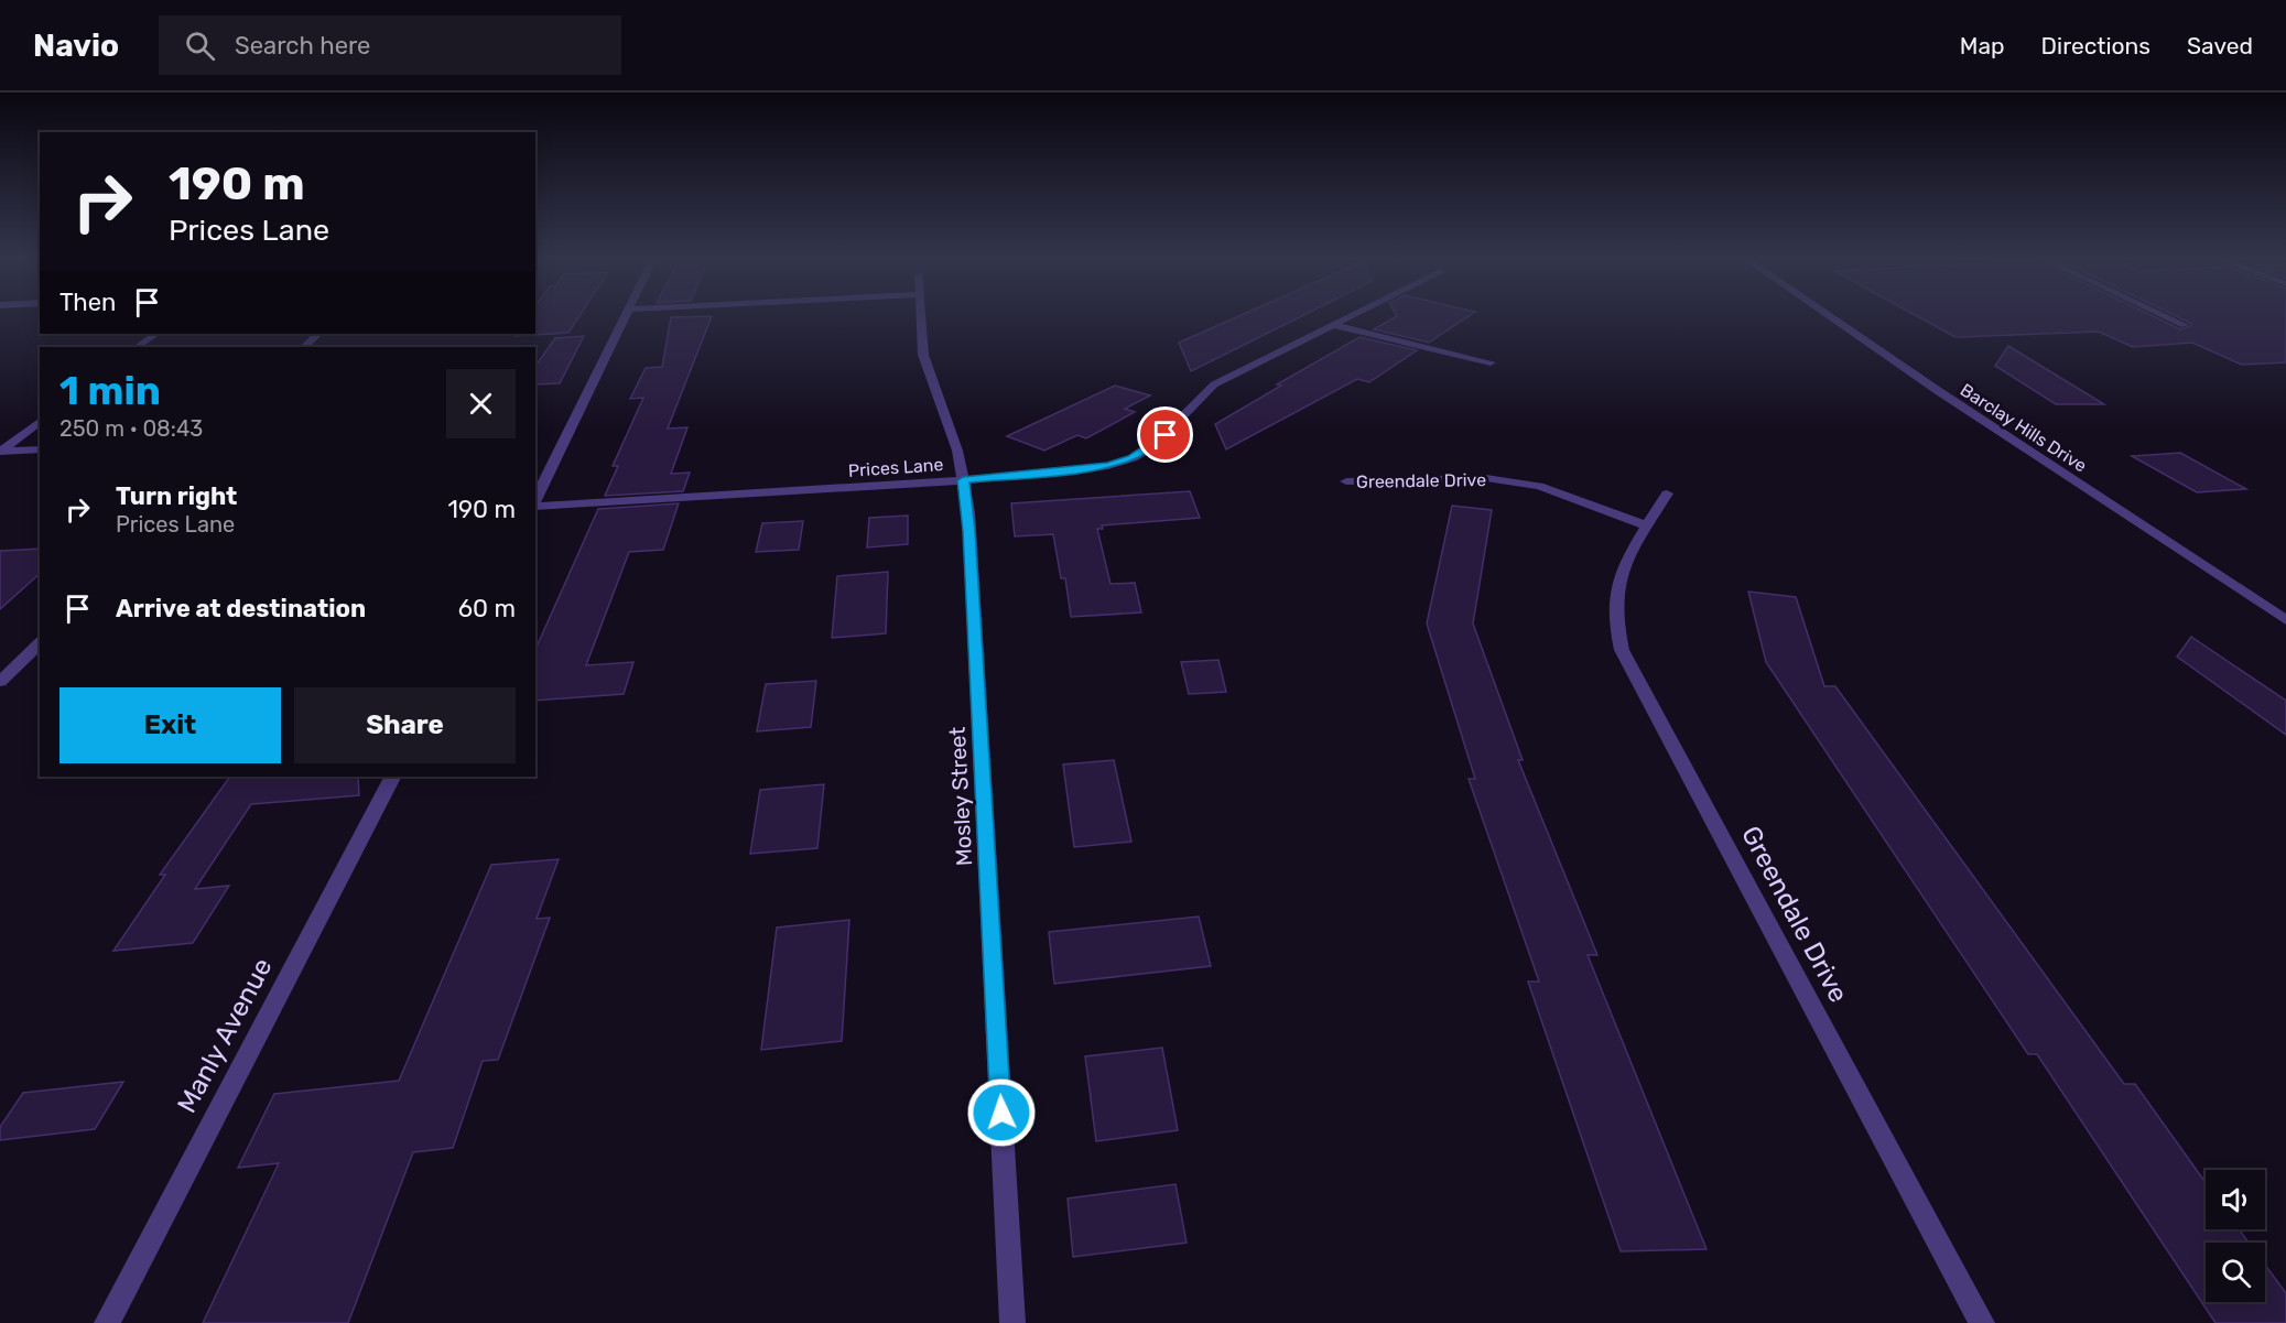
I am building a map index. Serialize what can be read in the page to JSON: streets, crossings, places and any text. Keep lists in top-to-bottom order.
{
  "streets": {
    "street": [
      "Barclay Hills Drive",
      "Prices Lane",
      "Greendale Drive",
      "Mosley Street",
      "Manly Avenue"
    ]
  },
  "crossings": [
    ["Prices Lane", "Mosley Street"]
  ],
  "page": {
    "header": "Navio",
    "search": "Search here",
    "nav": ["Map", "Directions", "Saved"],
    "turn": ["190 m", "Prices Lane"],
    "then": "Then",
    "heading": ["1 min", "250 m · 08:43"],
    "list": [
      {
        "name": "Turn right",
        "note": "Prices Lane",
        "value": "190 m"
      },
      {
        "name": "Arrive at destination",
        "value": "60 m"
      }
    ],
    "buttons": ["Exit", "Share"]
  }
}
